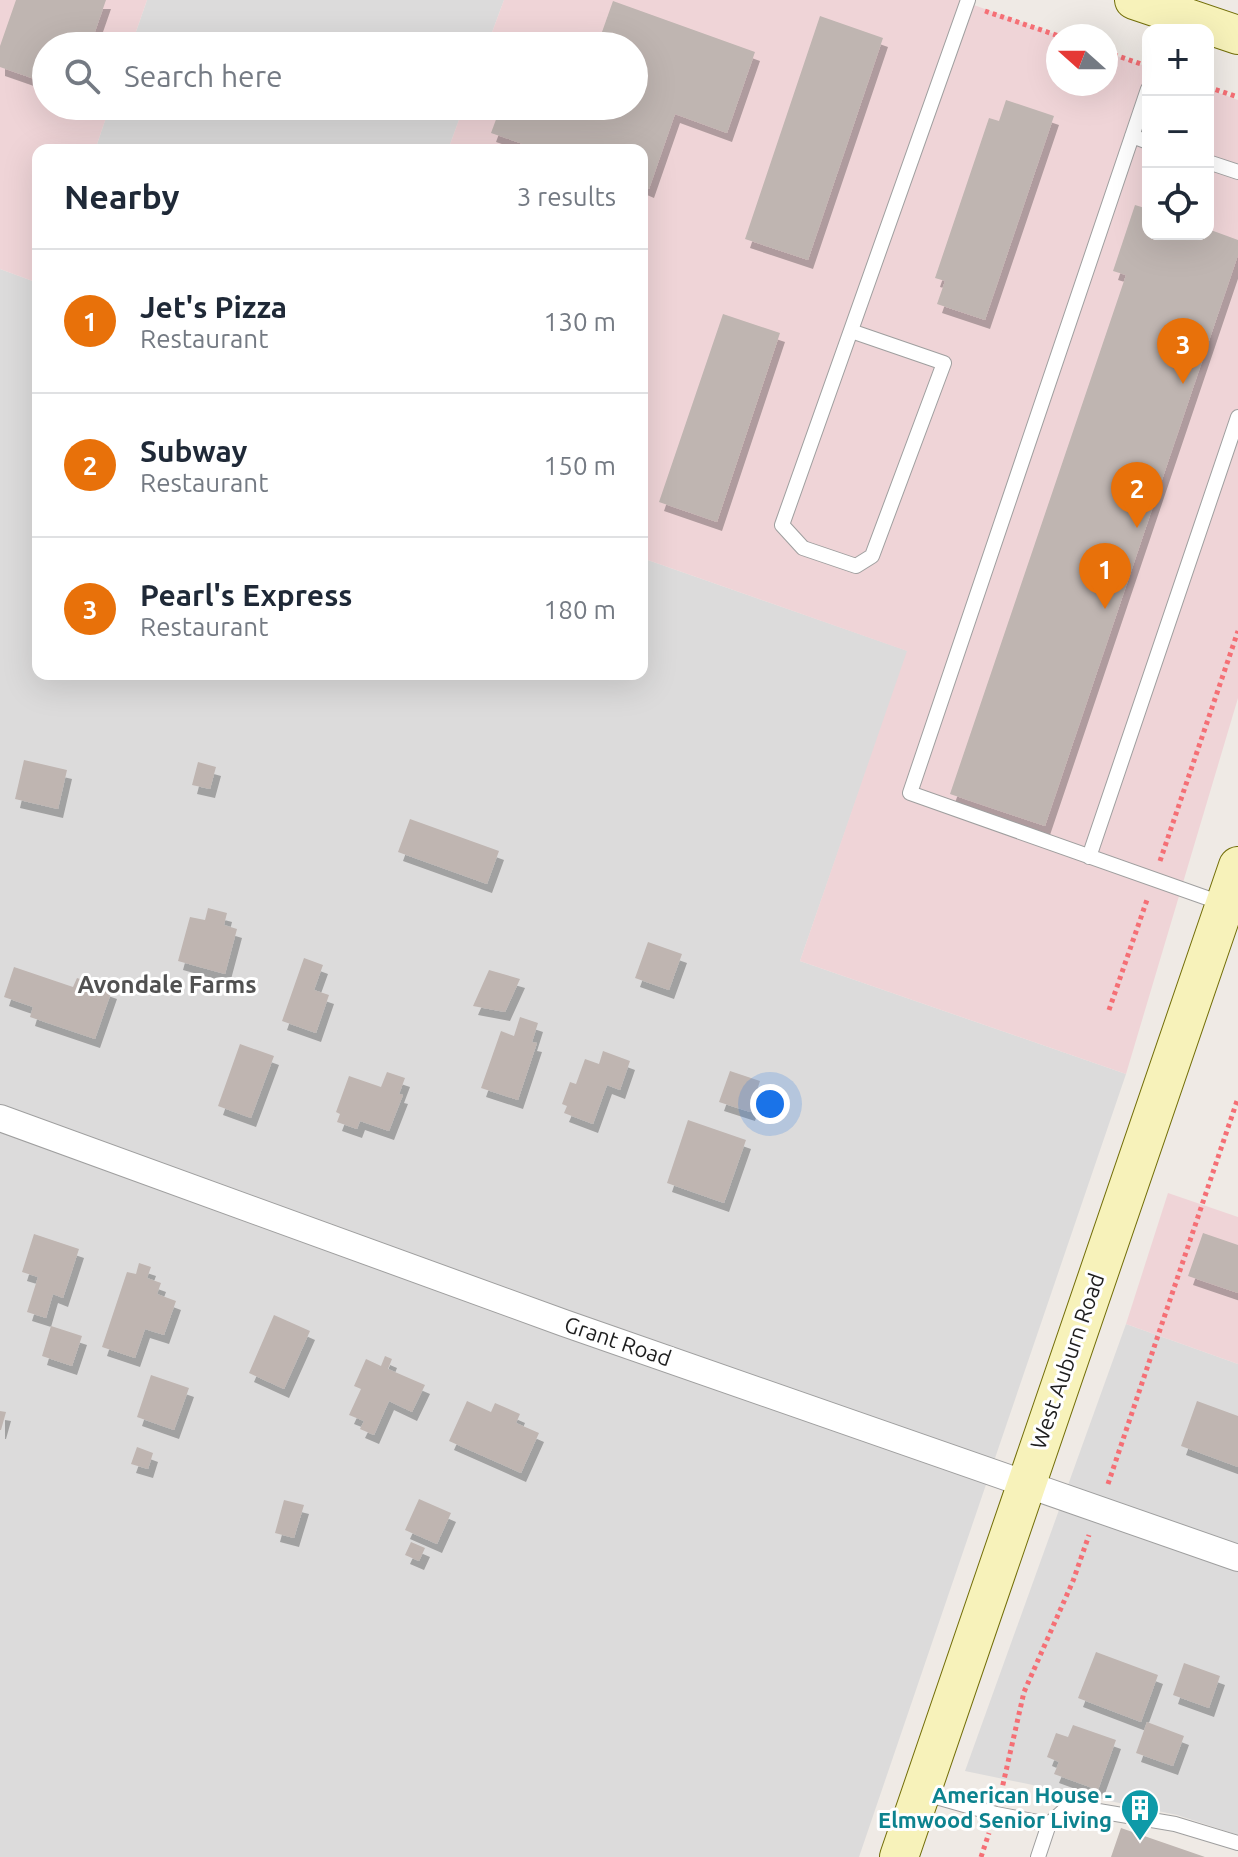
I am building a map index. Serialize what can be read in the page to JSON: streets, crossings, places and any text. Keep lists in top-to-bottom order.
{
  "streets": {
    "main road": ["West Auburn Road"],
    "street": ["Grant Road"]
  },
  "crossings": [
    ["Grant Road", "West Auburn Road"]
  ],
  "districts": ["Avondale Farms"],
  "places": {
    "building": ["American House - Elmwood Senior Living"]
  },
  "north": "left",
  "page": {
    "map_buttons": ["+", "−"],
    "search": "Search here",
    "heading": ["Nearby", "3 results"],
    "list": [
      {
        "mark": "1",
        "name": "Jet's Pizza",
        "note": "Restaurant",
        "value": "130 m"
      },
      {
        "mark": "2",
        "name": "Subway",
        "note": "Restaurant",
        "value": "150 m"
      },
      {
        "mark": "3",
        "name": "Pearl's Express",
        "note": "Restaurant",
        "value": "180 m"
      }
    ],
    "pins": ["3", "2", "1"]
  }
}
